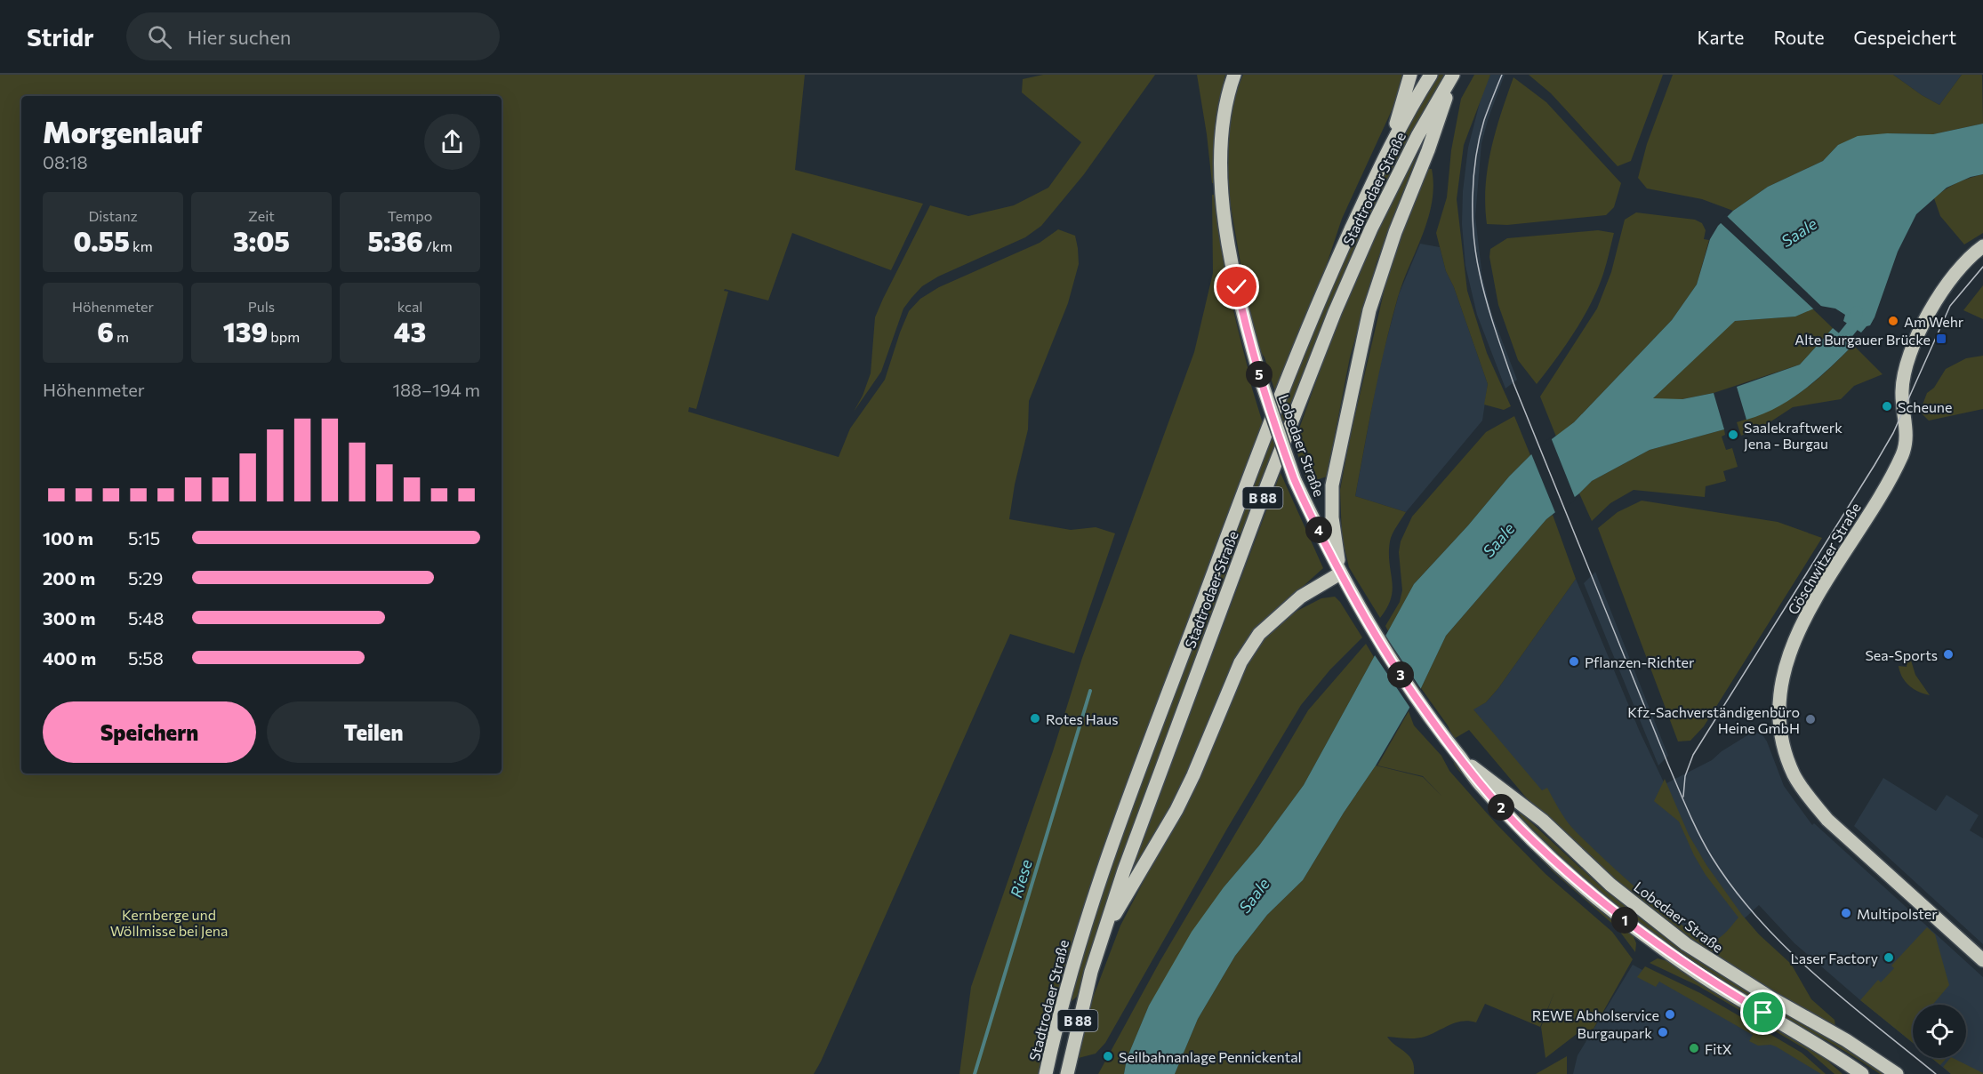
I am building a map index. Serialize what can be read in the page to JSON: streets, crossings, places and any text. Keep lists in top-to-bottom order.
{
  "streets": {
    "main road": [
      "Stadtrodaer Straße",
      "Lobedaer Straße",
      "B 88",
      "Göschwitzer Straße"
    ]
  },
  "water": ["Saale", "Riese"],
  "parks": ["Kernberge und Wöllmisse bei Jena"],
  "places": {
    "other": [
      "Am Wehr",
      "Scheune",
      "Saalekraftwerk Jena - Burgau",
      "Sea-Sports",
      "Pflanzen-Richter",
      "Rotes Haus",
      "Kfz-Sachverständigenbüro Heine GmbH",
      "Multipolster",
      "Laser Factory",
      "REWE Abholservice",
      "Burgaupark",
      "FitX",
      "Seilbahnanlage Pennickental"
    ],
    "transit": ["Alte Burgauer Brücke"]
  },
  "page": {
    "header": "Stridr",
    "search": "Hier suchen",
    "nav": ["Karte", "Route", "Gespeichert"],
    "heading": ["Morgenlauf", "08:18"],
    "stats": [
      ["Distanz", "0.55 km"],
      ["Zeit", "3:05"],
      ["Tempo", "5:36 /km"],
      ["Höhenmeter", "6 m"],
      ["Puls", "139 bpm"],
      ["kcal", "43"]
    ],
    "pins": [
      "5",
      "4",
      "3",
      "2",
      "1"
    ],
    "chart": ["Höhenmeter", "188–194 m"],
    "list": [
      {
        "name": "100 m",
        "note": "5:15"
      },
      {
        "name": "200 m",
        "note": "5:29"
      },
      {
        "name": "300 m",
        "note": "5:48"
      },
      {
        "name": "400 m",
        "note": "5:58"
      }
    ],
    "buttons": ["Speichern", "Teilen"]
  }
}
